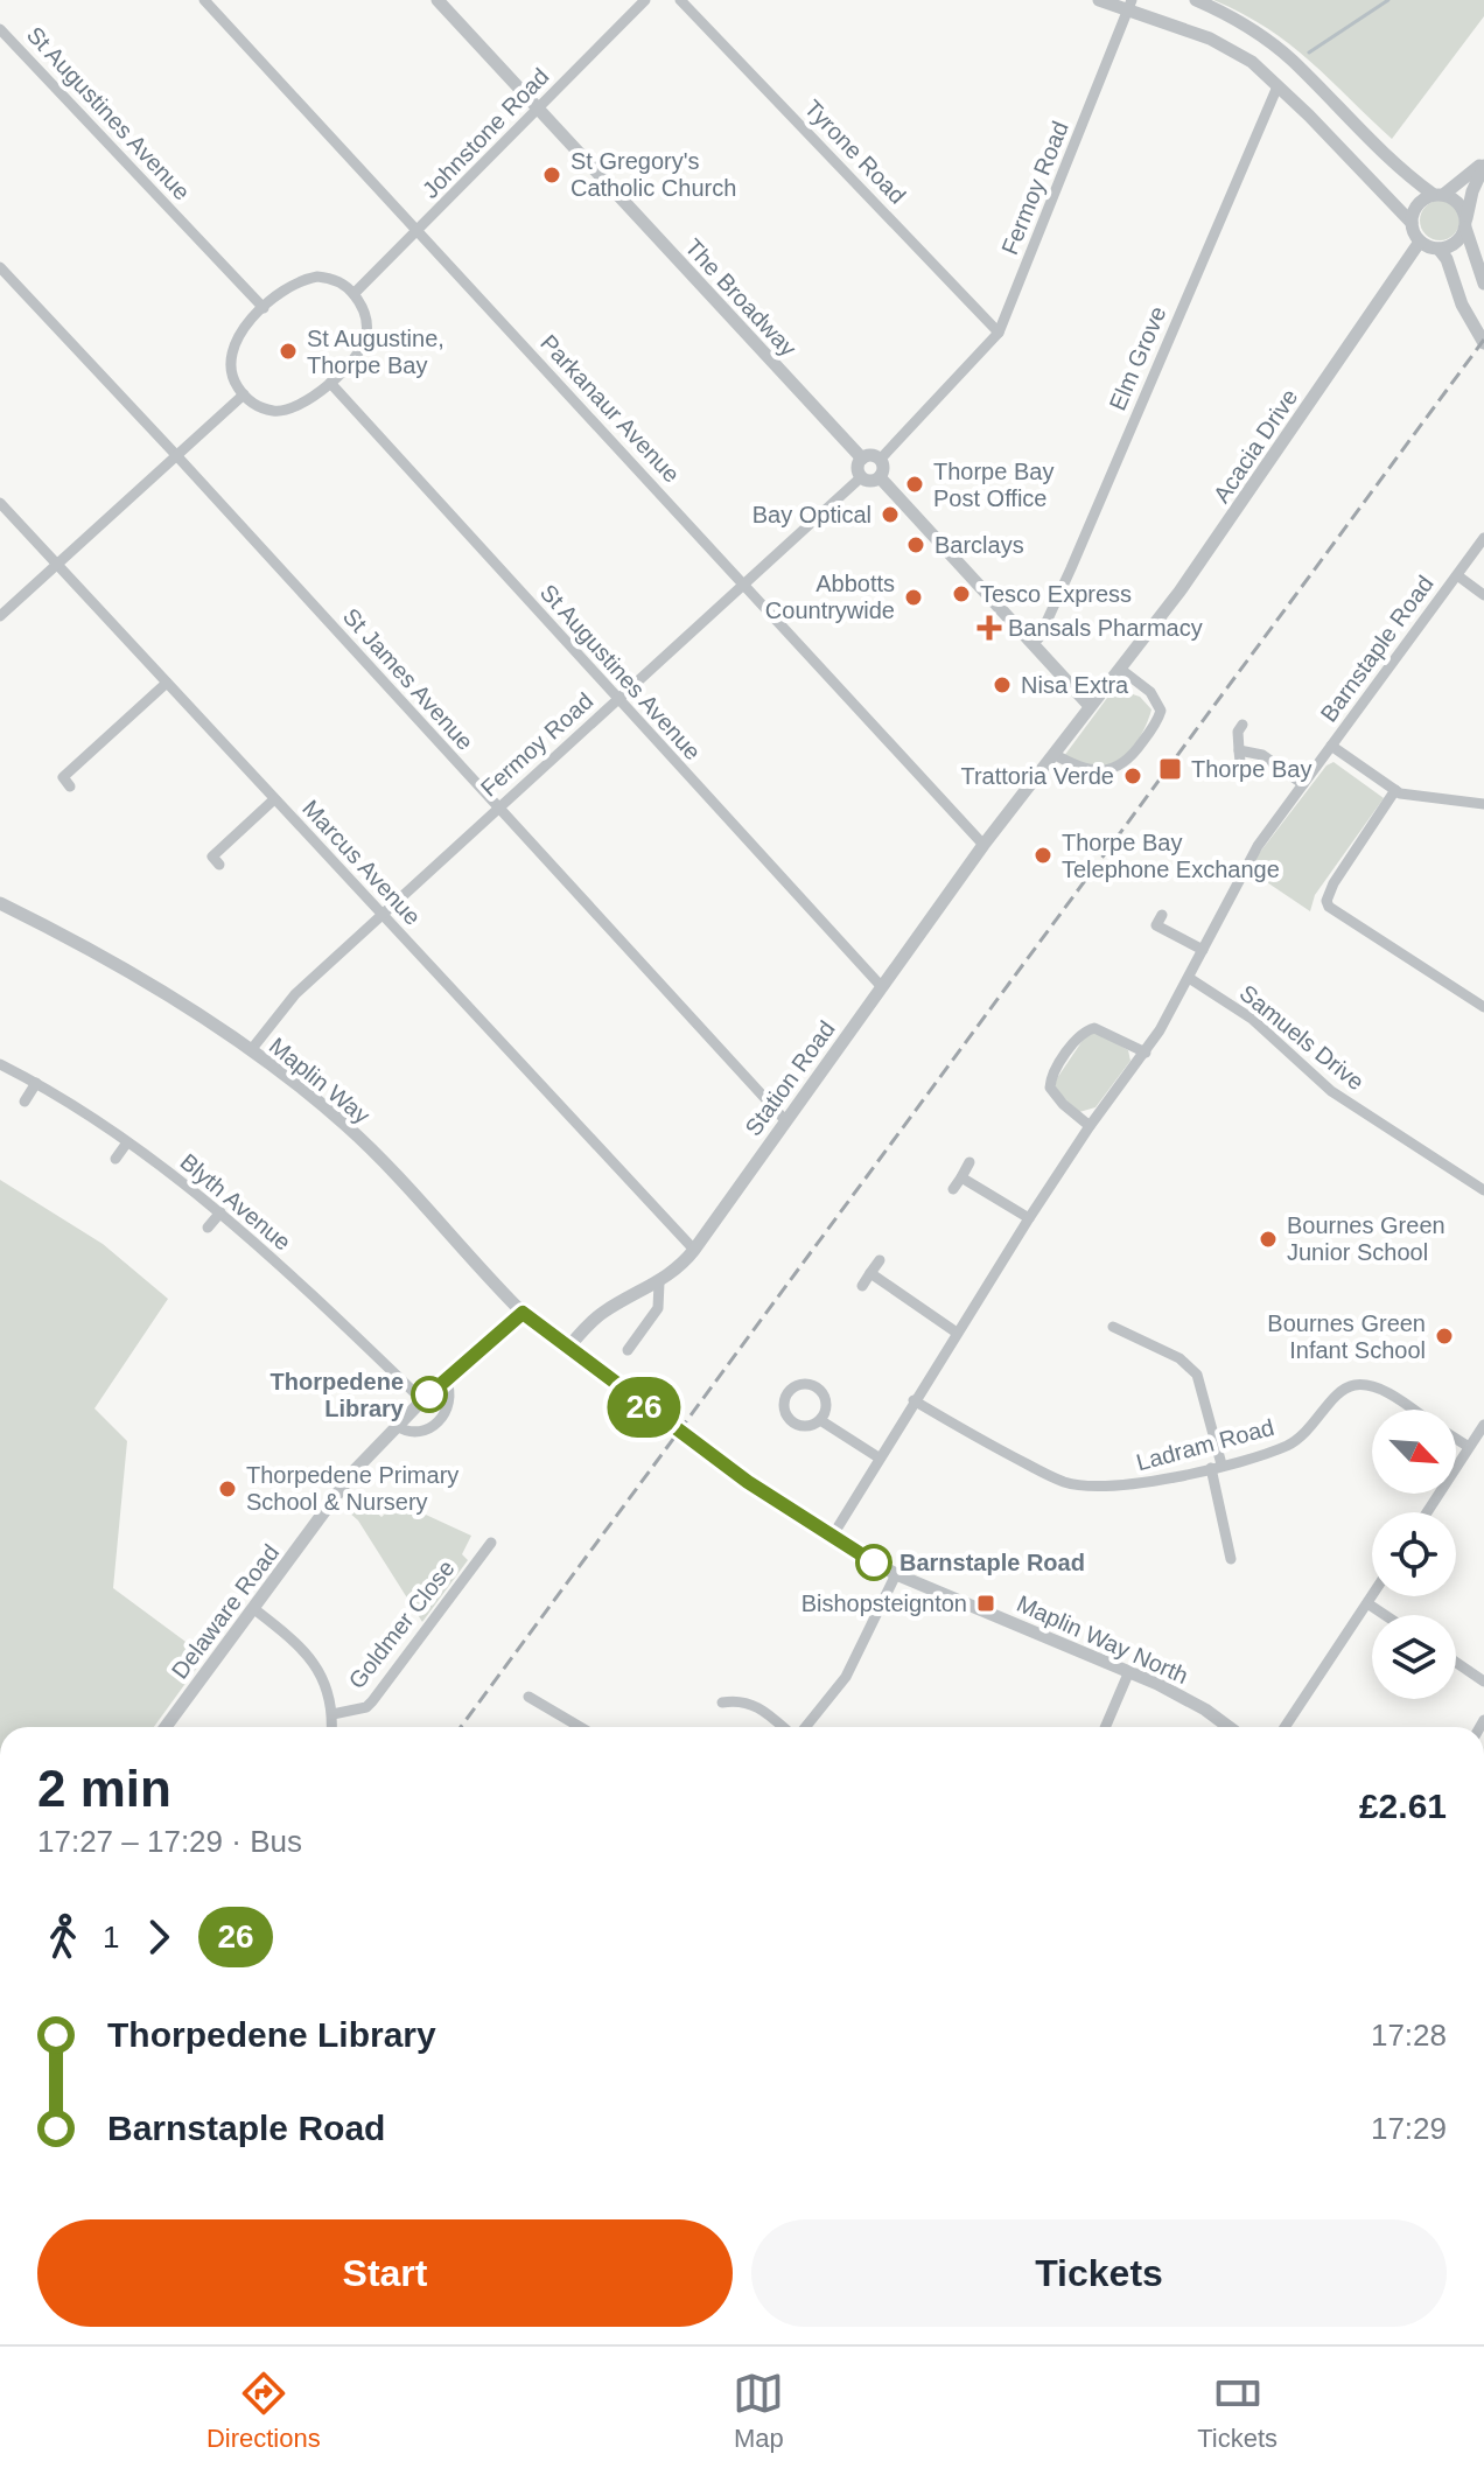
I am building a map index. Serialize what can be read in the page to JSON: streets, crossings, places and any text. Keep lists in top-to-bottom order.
{
  "streets": {
    "street": [
      "St Augustines Avenue",
      "Johnstone Road",
      "Tyrone Road",
      "Fermoy Road",
      "The Broadway",
      "Elm Grove",
      "Parkanaur Avenue",
      "Acacia Drive",
      "Barnstaple Road",
      "St James Avenue",
      "Marcus Avenue",
      "Samuels Drive",
      "Station Road",
      "Maplin Way",
      "Blyth Avenue",
      "Ladram Road",
      "Delaware Road",
      "Goldmer Close",
      "Maplin Way North"
    ]
  },
  "crossings": [
    ["St Augustines Avenue", "Johnstone Road"],
    ["St Augustines Avenue", "Fermoy Road"],
    ["St Augustines Avenue", "Station Road"],
    ["Johnstone Road", "The Broadway"],
    ["Johnstone Road", "Parkanaur Avenue"],
    ["Tyrone Road", "Fermoy Road"],
    ["Fermoy Road", "The Broadway"],
    ["Fermoy Road", "Parkanaur Avenue"],
    ["Fermoy Road", "St James Avenue"],
    ["Fermoy Road", "Marcus Avenue"],
    ["Fermoy Road", "Maplin Way"],
    ["Parkanaur Avenue", "Acacia Drive"],
    ["Acacia Drive", "Station Road"],
    ["Barnstaple Road", "Samuels Drive"],
    ["Barnstaple Road", "Ladram Road"],
    ["Barnstaple Road", "Maplin Way North"],
    ["St James Avenue", "Station Road"],
    ["Marcus Avenue", "Station Road"],
    ["Station Road", "Maplin Way"],
    ["Station Road", "Maplin Way North"],
    ["Maplin Way", "Delaware Road"],
    ["Maplin Way", "Maplin Way North"],
    ["Blyth Avenue", "Delaware Road"]
  ],
  "places": {
    "other": [
      "St Gregory's Catholic Church",
      "St Augustine, Thorpe Bay",
      "Thorpe Bay Post Office",
      "Bay Optical",
      "Barclays",
      "Tesco Express",
      "Abbotts Countrywide",
      "Nisa Extra",
      "Trattoria Verde",
      "Thorpe Bay Telephone Exchange",
      "Bournes Green Junior School",
      "Bournes Green Infant School",
      "Thorpedene Library",
      "Thorpedene Primary School & Nursery",
      "Barnstaple Road"
    ],
    "health": ["Bansals Pharmacy"],
    "transit": ["Thorpe Bay", "Bishopsteignton"]
  },
  "lines": ["bus line 26"],
  "north": "bottom right",
  "page": {
    "on_map": "26",
    "heading": ["2 min", "17:27 – 17:29 · Bus", "£2.61"],
    "legs": ["1", "26"],
    "list": [
      {
        "name": "Thorpedene Library",
        "value": "17:28"
      },
      {
        "name": "Barnstaple Road",
        "value": "17:29"
      }
    ],
    "buttons": ["Start", "Tickets"],
    "tabs": ["Directions", "Map", "Tickets"]
  }
}
